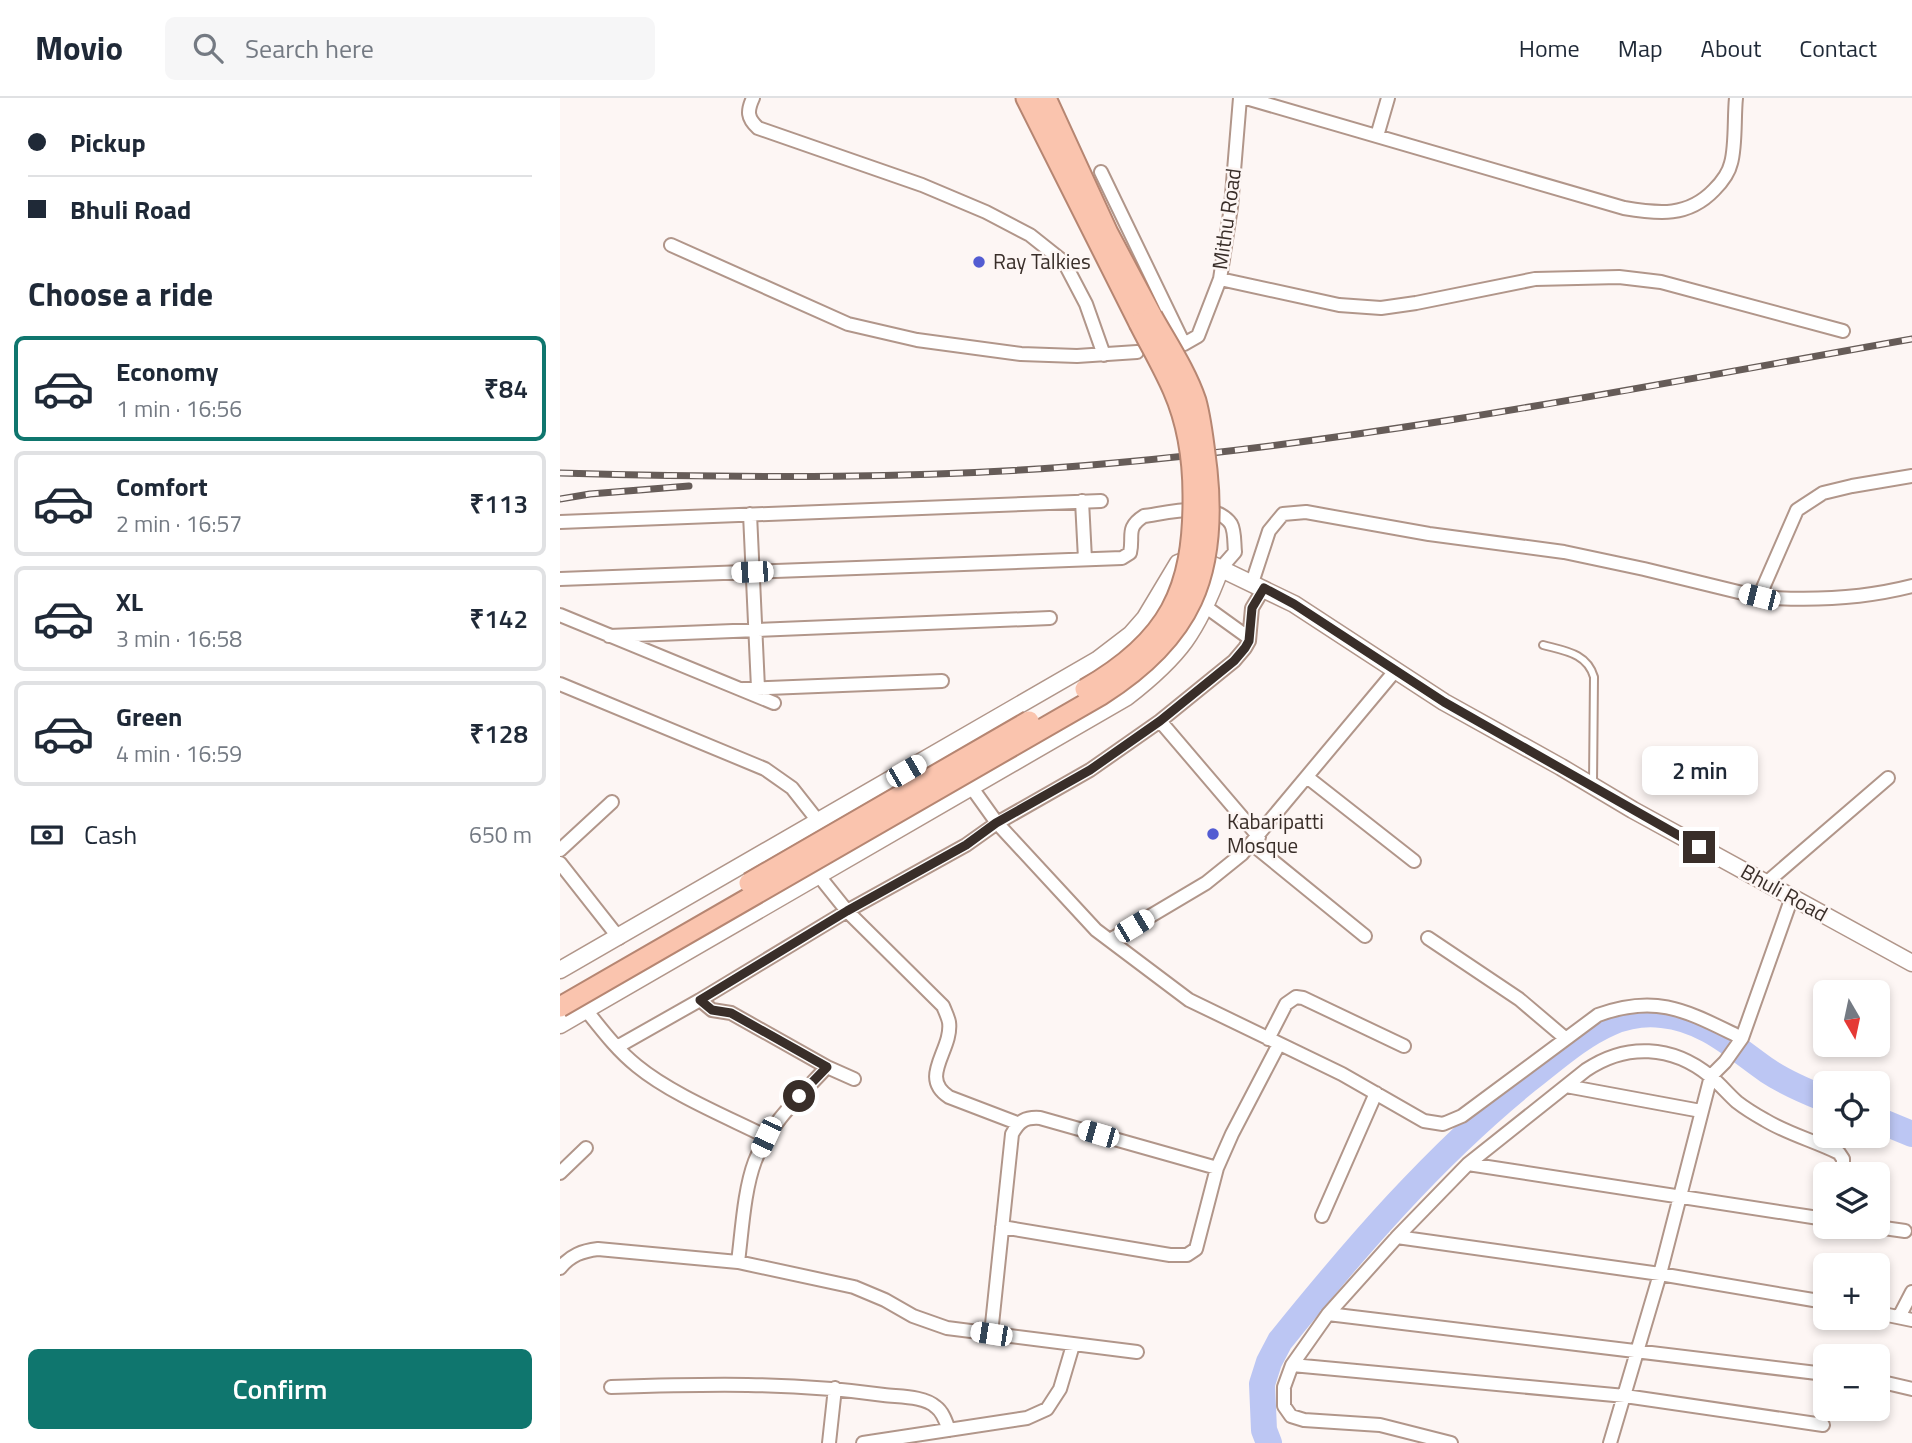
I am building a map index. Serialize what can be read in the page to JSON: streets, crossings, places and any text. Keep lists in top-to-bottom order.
{
  "streets": {
    "main road": ["Bhuli Road"],
    "street": ["Mithu Road"]
  },
  "places": ["Ray Talkies", "Kabaripatti Mosque"],
  "north": "bottom",
  "page": {
    "header": "Movio",
    "search": "Search here",
    "nav": [
      "Home",
      "Map",
      "About",
      "Contact"
    ],
    "banner": ["Pickup", "Bhuli Road"],
    "heading": "Choose a ride",
    "list": [
      {
        "name": "Economy",
        "note": "1 min · 16:56",
        "value": "₹84"
      },
      {
        "name": "Comfort",
        "note": "2 min · 16:57",
        "value": "₹113"
      },
      {
        "name": "XL",
        "note": "3 min · 16:58",
        "value": "₹142"
      },
      {
        "name": "Green",
        "note": "4 min · 16:59",
        "value": "₹128"
      }
    ],
    "bubble": "2 min",
    "pay": ["Cash", "650 m"],
    "map_buttons": ["+", "−"],
    "buttons": "Confirm"
  }
}
